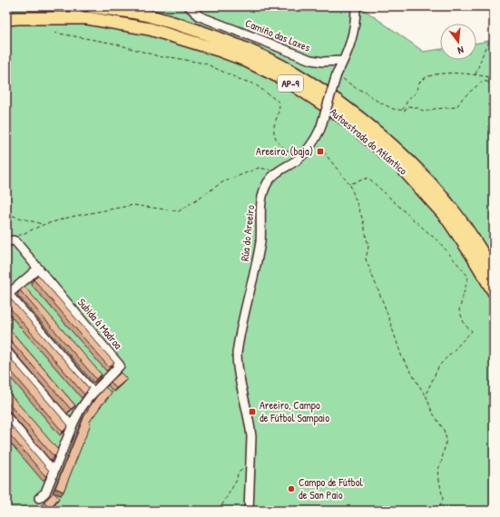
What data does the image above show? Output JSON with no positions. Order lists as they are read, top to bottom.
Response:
{
  "streets": {
    "highway": ["AP-9", "Autoestrada do Atlántico"],
    "street": ["Camiño das Laxes", "Rúa do Areeiro", "Subida á Madroa"]
  },
  "crossings": [
    ["Camiño das Laxes", "Rúa do Areeiro"]
  ],
  "places": {
    "transit": ["Areeiro, (baja)", "Areeiro, Campo de Fútbol Sampaio"],
    "other": ["Campo de Fútbol de San Paio"]
  },
  "north": "bottom"
}
